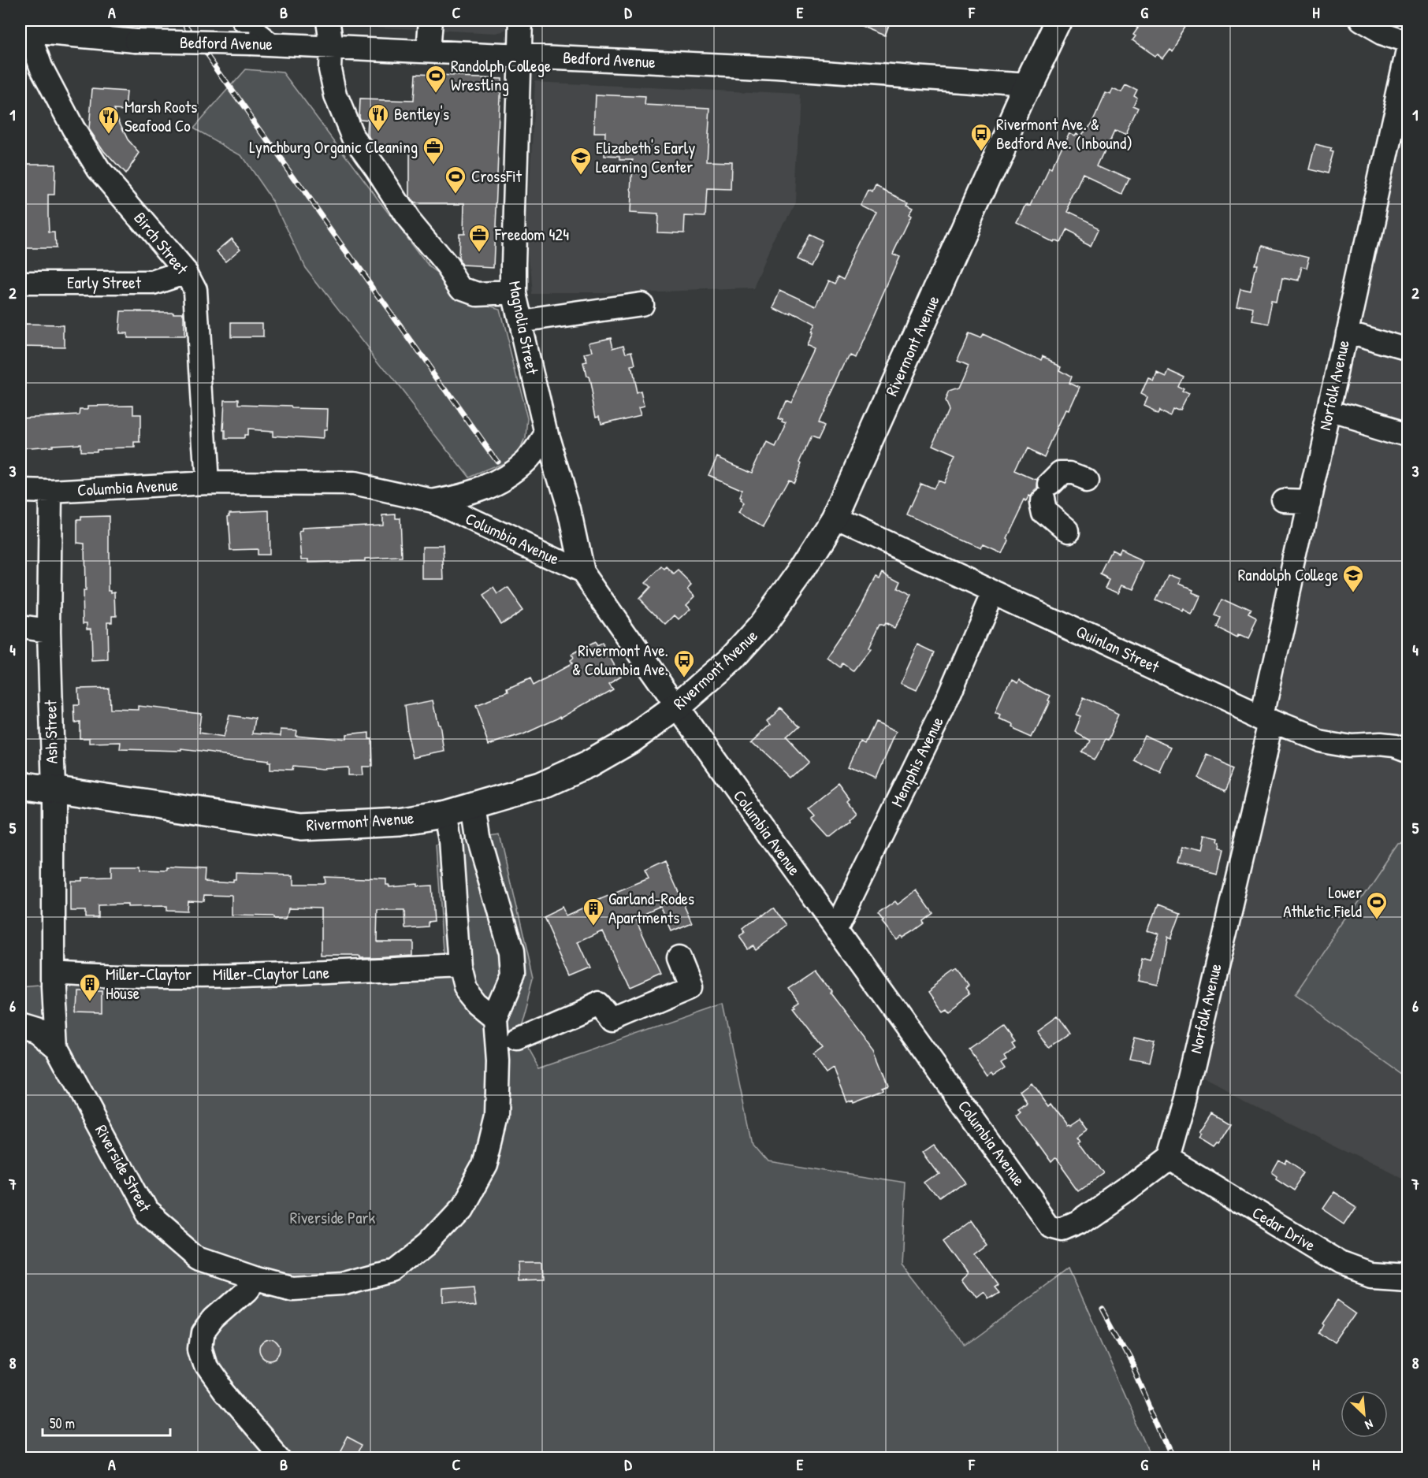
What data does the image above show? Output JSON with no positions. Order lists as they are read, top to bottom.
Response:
{
  "streets": {
    "main road": ["Rivermont Avenue"],
    "street": [
      "Bedford Avenue",
      "Birch Street",
      "Early Street",
      "Magnolia Street",
      "Norfolk Avenue",
      "Columbia Avenue",
      "Quinlan Street",
      "Ash Street",
      "Memphis Avenue",
      "Miller-Claytor Lane",
      "Riverside Street",
      "Cedar Drive"
    ]
  },
  "crossings": [
    ["Bedford Avenue", "Birch Street"],
    ["Bedford Avenue", "Magnolia Street"],
    ["Bedford Avenue", "Rivermont Avenue"],
    ["Birch Street", "Early Street"],
    ["Birch Street", "Columbia Avenue"],
    ["Magnolia Street", "Columbia Avenue"],
    ["Rivermont Avenue", "Columbia Avenue"],
    ["Rivermont Avenue", "Quinlan Street"],
    ["Rivermont Avenue", "Ash Street"],
    ["Norfolk Avenue", "Columbia Avenue"],
    ["Norfolk Avenue", "Quinlan Street"],
    ["Norfolk Avenue", "Cedar Drive"],
    ["Columbia Avenue", "Ash Street"],
    ["Columbia Avenue", "Memphis Avenue"],
    ["Columbia Avenue", "Cedar Drive"],
    ["Quinlan Street", "Memphis Avenue"],
    ["Ash Street", "Miller-Claytor Lane"],
    ["Ash Street", "Riverside Street"],
    ["Miller-Claytor Lane", "Riverside Street"]
  ],
  "parks": ["Riverside Park"],
  "places": {
    "sports": ["Randolph College Wrestling", "CrossFit", "Lower Athletic Field"],
    "restaurant": ["Bentley's", "Marsh Roots Seafood Co"],
    "bus stop": ["Rivermont Ave. & Bedford Ave. (Inbound)", "Rivermont Ave. & Columbia Ave."],
    "office": ["Lynchburg Organic Cleaning", "Freedom 424"],
    "school or university": ["Elizabeth's Early Learning Center", "Randolph College"],
    "building": ["Garland-Rodes Apartments", "Miller-Claytor House"]
  },
  "scale_bar": "50 m",
  "north": "bottom right",
  "grid": {
    "columns": [
      "A",
      "B",
      "C",
      "D",
      "E",
      "F",
      "G",
      "H"
    ],
    "rows": [
      "1",
      "2",
      "3",
      "4",
      "5",
      "6",
      "7",
      "8"
    ]
  }
}
